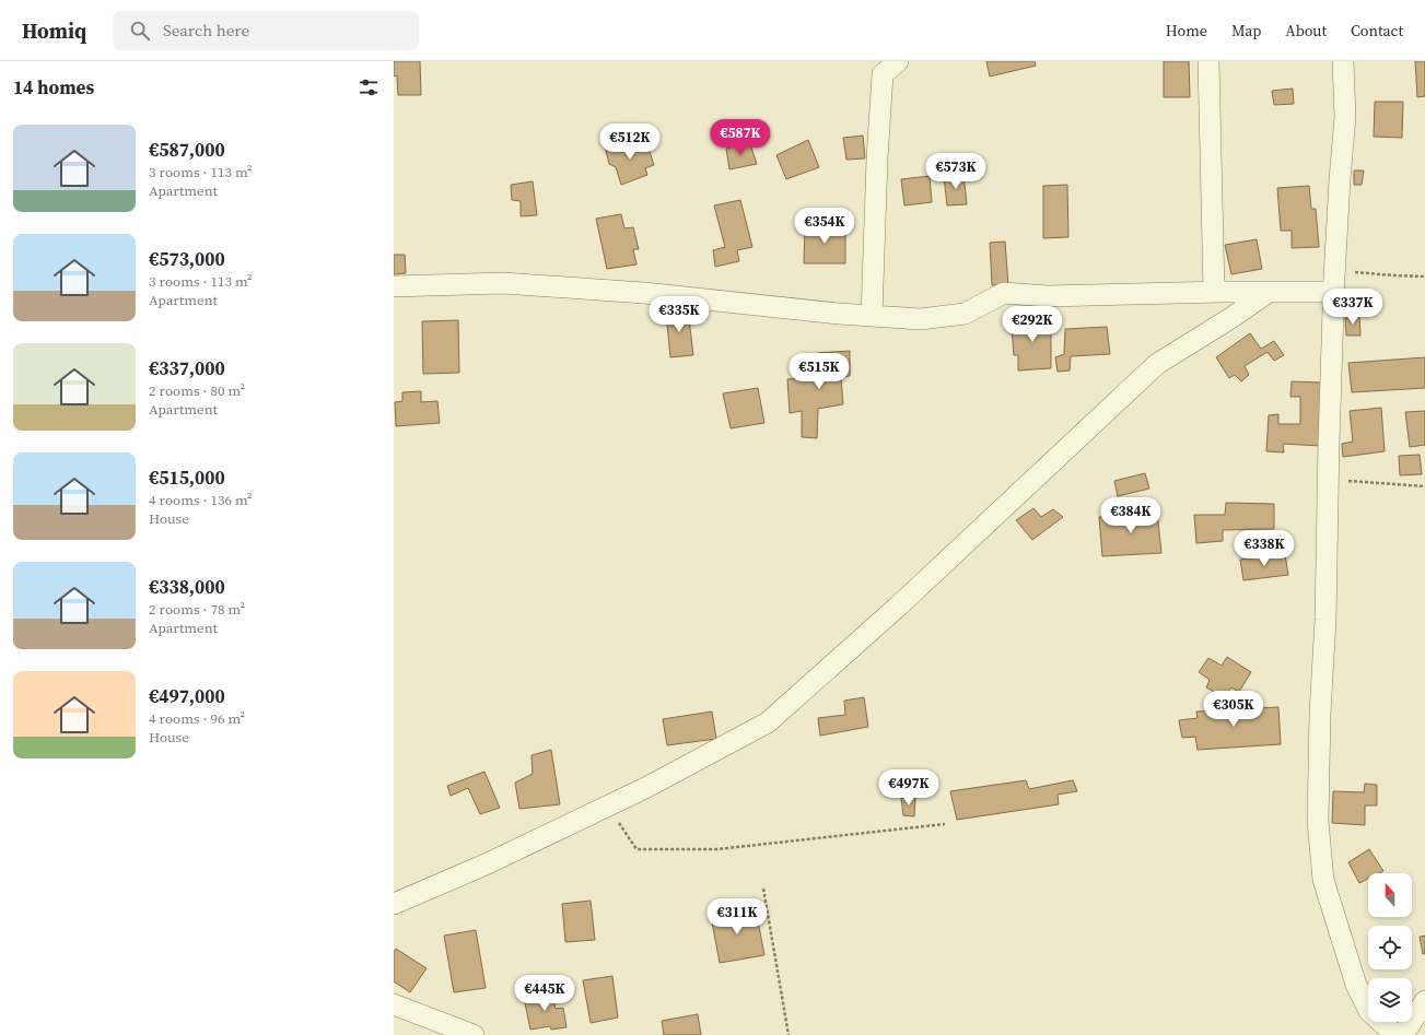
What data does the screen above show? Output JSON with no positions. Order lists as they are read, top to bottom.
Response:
{
  "north": "top",
  "page": {
    "header": "Homiq",
    "search": "Search here",
    "nav": [
      "Home",
      "Map",
      "About",
      "Contact"
    ],
    "heading": "14 homes",
    "list": [
      {
        "name": "€587,000",
        "note": "3 rooms · 113 m² · Apartment"
      },
      {
        "name": "€573,000",
        "note": "3 rooms · 113 m² · Apartment"
      },
      {
        "name": "€337,000",
        "note": "2 rooms · 80 m² · Apartment"
      },
      {
        "name": "€515,000",
        "note": "4 rooms · 136 m² · House"
      },
      {
        "name": "€338,000",
        "note": "2 rooms · 78 m² · Apartment"
      },
      {
        "name": "€497,000",
        "note": "4 rooms · 96 m² · House"
      }
    ],
    "price": [
      "€587K",
      "€512K",
      "€573K",
      "€354K",
      "€337K",
      "€335K",
      "€292K",
      "€515K",
      "€384K",
      "€338K",
      "€305K",
      "€497K",
      "€311K",
      "€445K"
    ]
  }
}
